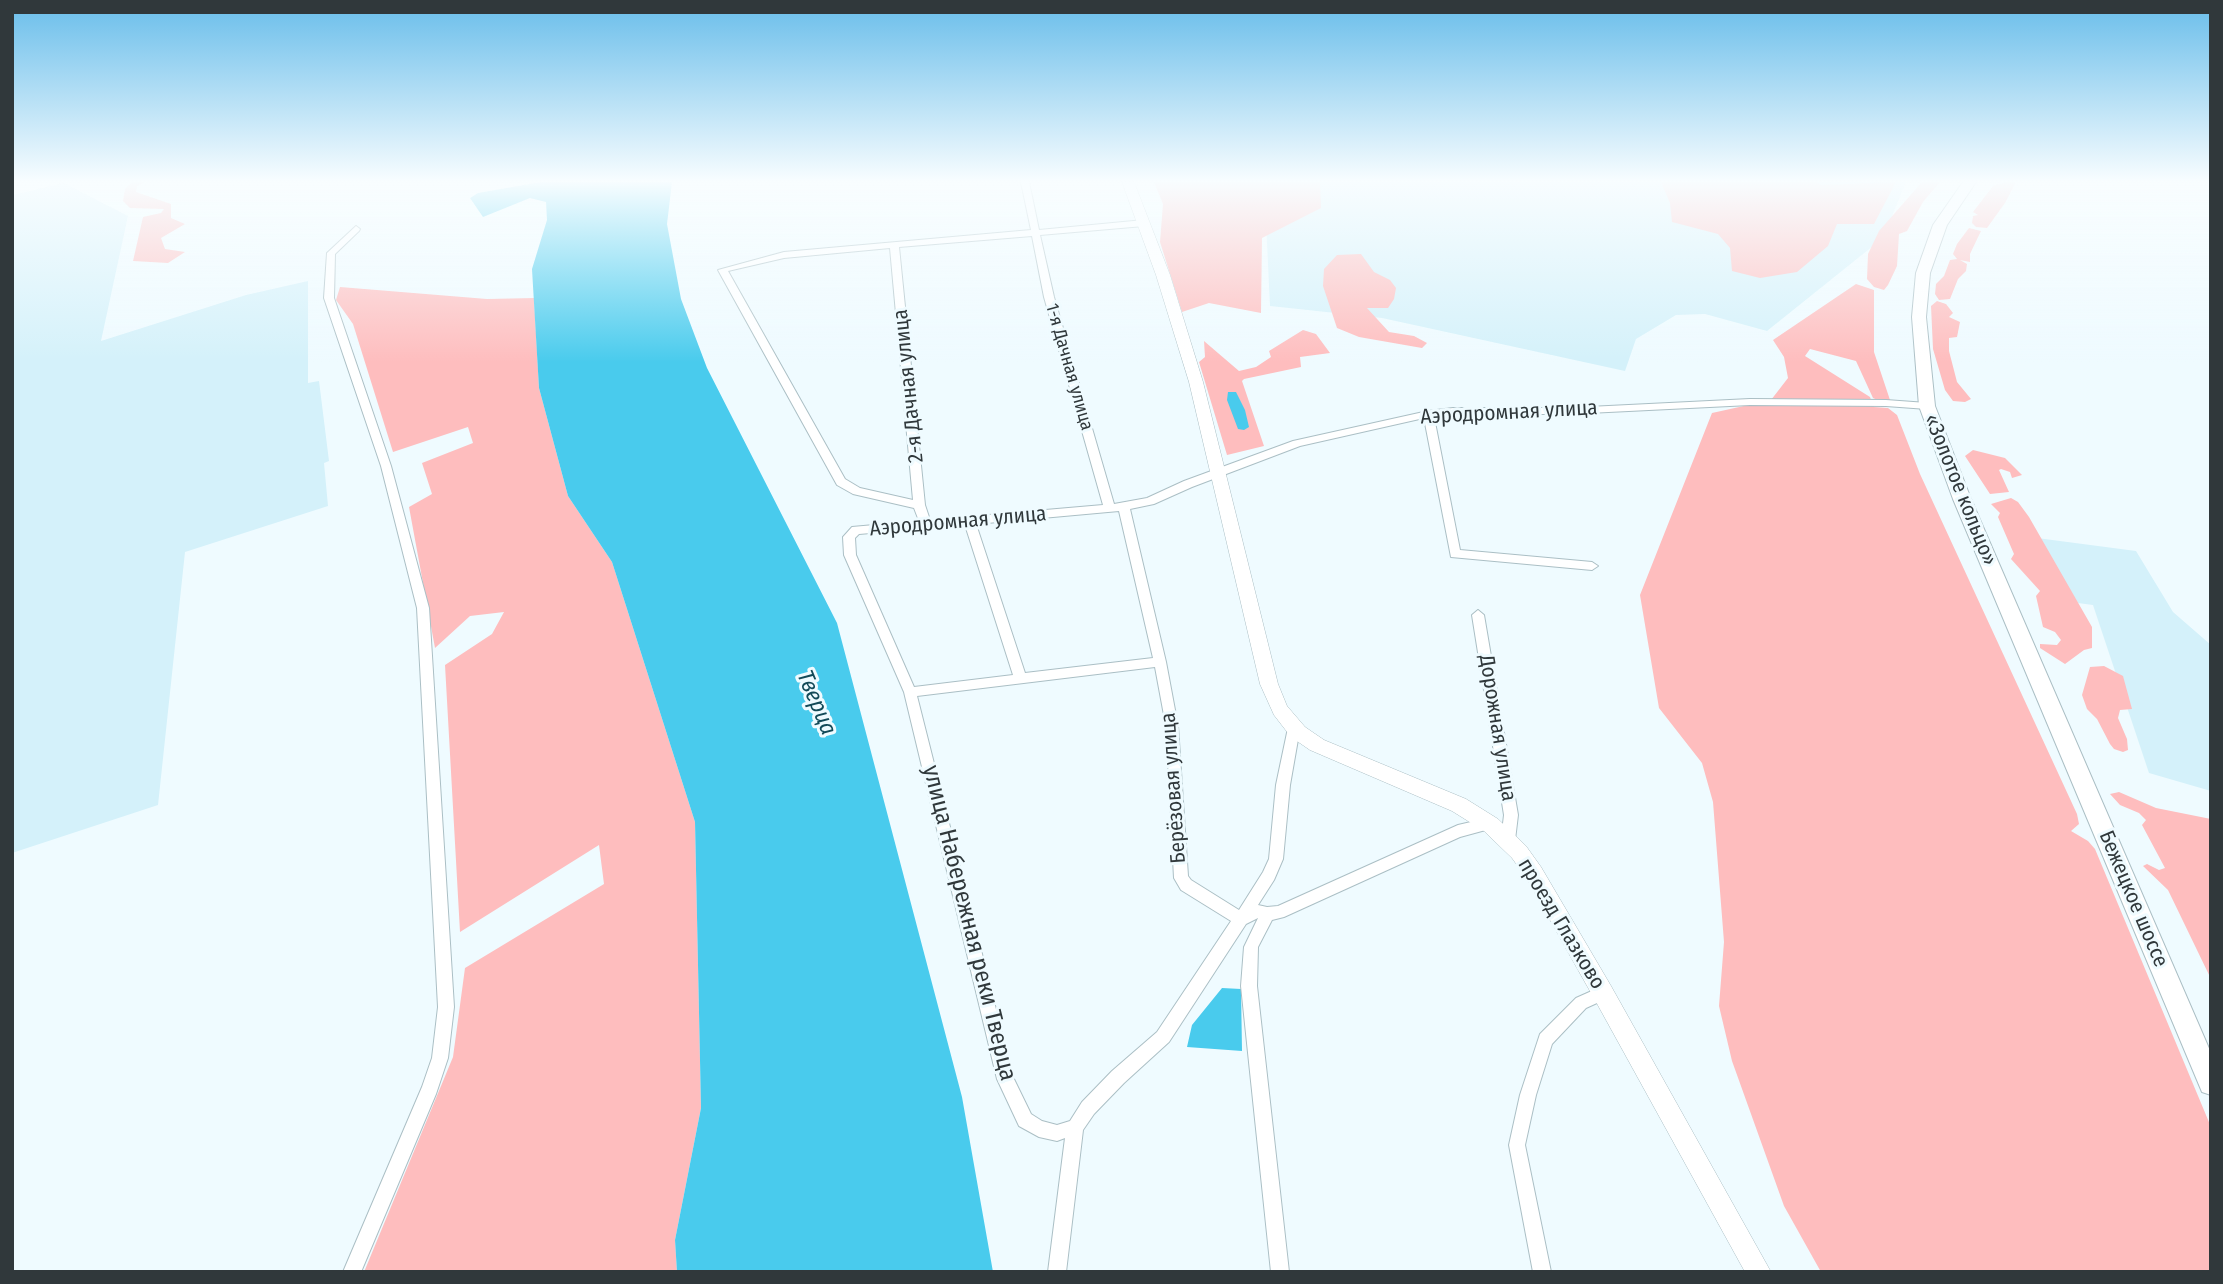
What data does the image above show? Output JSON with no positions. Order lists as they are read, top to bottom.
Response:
{
  "streets": {
    "main road": ["«Золотое кольцо»", "Бежецкое шоссе", "проезд Глазково"],
    "street": [
      "1-я Дачная улица",
      "2-я Дачная улица",
      "Аэродромная улица",
      "Дорожная улица",
      "Берёзовая улица",
      "улица Набережная реки Тверца"
    ]
  },
  "crossings": [
    ["1-я Дачная улица", "Аэродромная улица"],
    ["2-я Дачная улица", "Аэродромная улица"],
    ["Аэродромная улица", "«Золотое кольцо»"],
    ["Аэродромная улица", "улица Набережная реки Тверца"],
    ["Аэродромная улица", "проезд Глазково"],
    ["«Золотое кольцо»", "Бежецкое шоссе"],
    ["Дорожная улица", "проезд Глазково"]
  ],
  "water": ["Тверца"]
}
